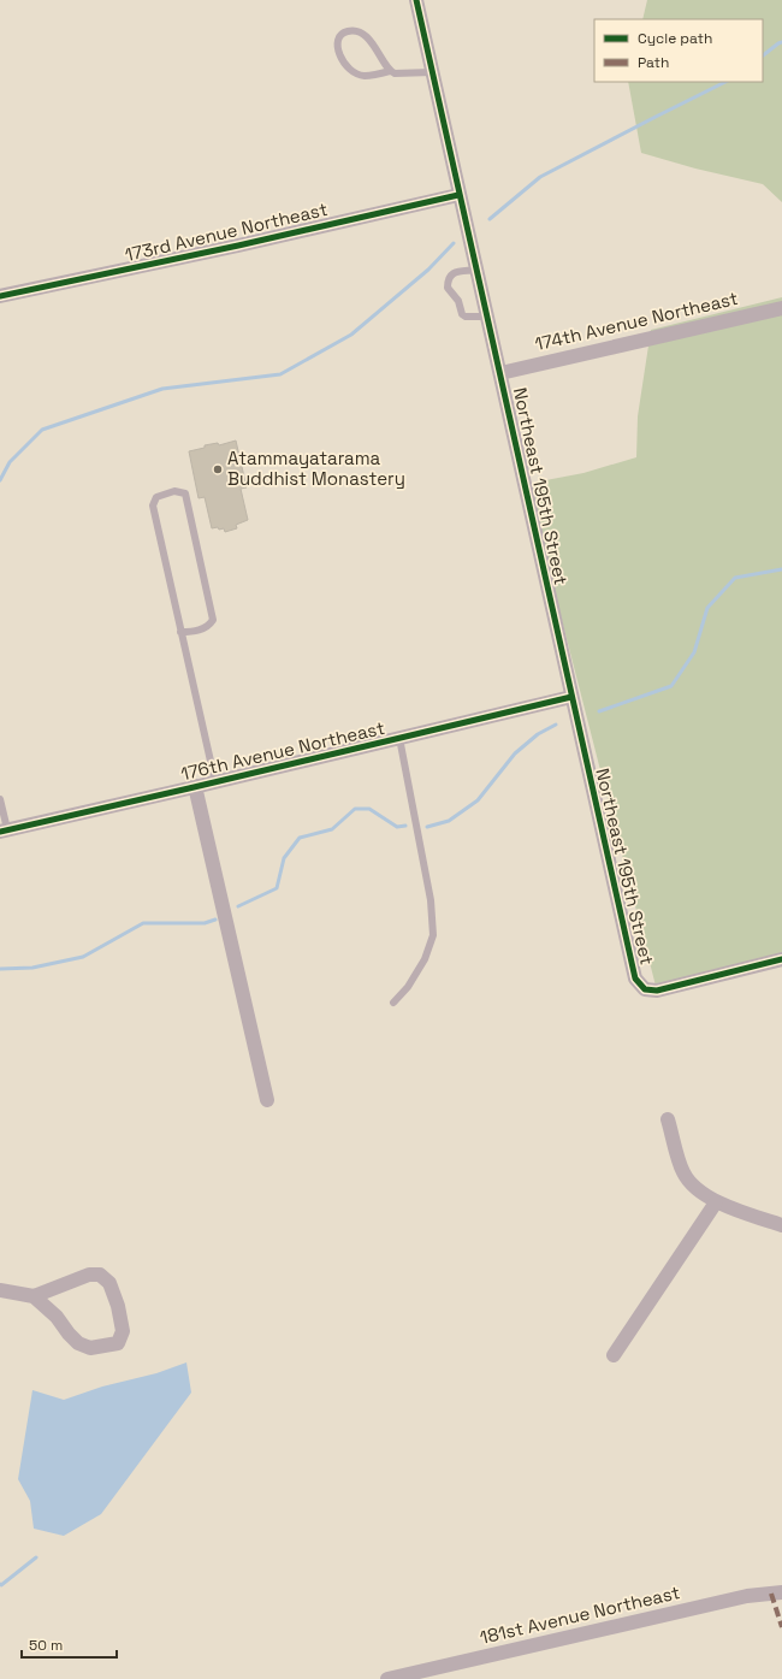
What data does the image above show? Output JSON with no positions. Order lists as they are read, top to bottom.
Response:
{
  "streets": {
    "street": [
      "173rd Avenue Northeast",
      "174th Avenue Northeast",
      "Northeast 195th Street",
      "176th Avenue Northeast",
      "181st Avenue Northeast"
    ]
  },
  "crossings": [
    ["173rd Avenue Northeast", "Northeast 195th Street"],
    ["174th Avenue Northeast", "Northeast 195th Street"],
    ["Northeast 195th Street", "176th Avenue Northeast"]
  ],
  "places": ["Atammayatarama Buddhist Monastery"],
  "legend": ["Cycle path", "Path"],
  "scale_bar": "50 m"
}
